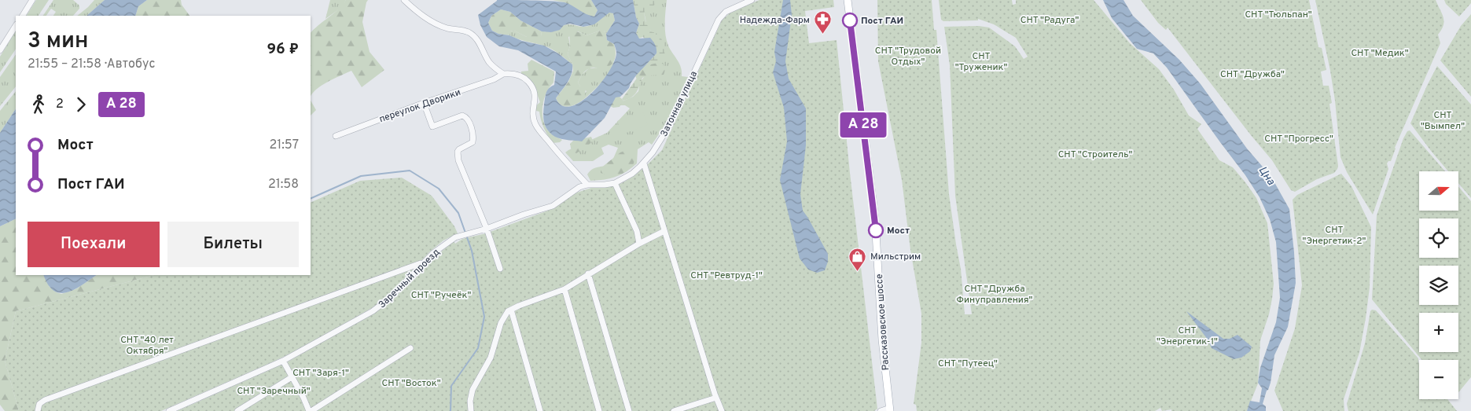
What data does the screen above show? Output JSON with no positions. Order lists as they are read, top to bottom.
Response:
{
  "streets": {
    "main road": ["Рассказовское шоссе"],
    "street": ["Затонная улица", "переулок Дворики", "Заречный проезд"]
  },
  "crossings": [
    ["Затонная улица", "Заречный проезд"]
  ],
  "water": ["Цна"],
  "parks": [
    "СНТ \"Тюльпан\"",
    "СНТ \"Радуга\"",
    "СНТ \"Трудовой Отдых\"",
    "СНТ \"Медик\"",
    "СНТ \"Труженик\"",
    "СНТ \"Дружба\"",
    "СНТ \"Вымпел\"",
    "СНТ \"Прогресс\"",
    "СНТ \"Строитель\"",
    "СНТ \"Энергетик-2\"",
    "СНТ \"Ревтруд-1\"",
    "СНТ \"Дружба Финуправления\"",
    "СНТ \"Ручеёк\"",
    "СНТ \"Энергетик-1\"",
    "СНТ \"40 лет Октября\"",
    "СНТ \"Путеец\"",
    "СНТ \"Заря-1\"",
    "СНТ \"Восток\"",
    "СНТ \"Заречный\""
  ],
  "places": {
    "other": ["Пост ГАИ", "Мост"],
    "pharmacy": ["Надежда-Фарм"],
    "shop": ["Мильстрим"]
  },
  "north": "right",
  "page": {
    "on_map": "А 28",
    "heading": ["3 мин", "21:55 – 21:58 · Автобус", "96 ₽"],
    "legs": ["2", "А 28"],
    "list": [
      {
        "name": "Мост",
        "value": "21:57"
      },
      {
        "name": "Пост ГАИ",
        "value": "21:58"
      }
    ],
    "map_buttons": ["+", "−"],
    "buttons": ["Поехали", "Билеты"]
  }
}
